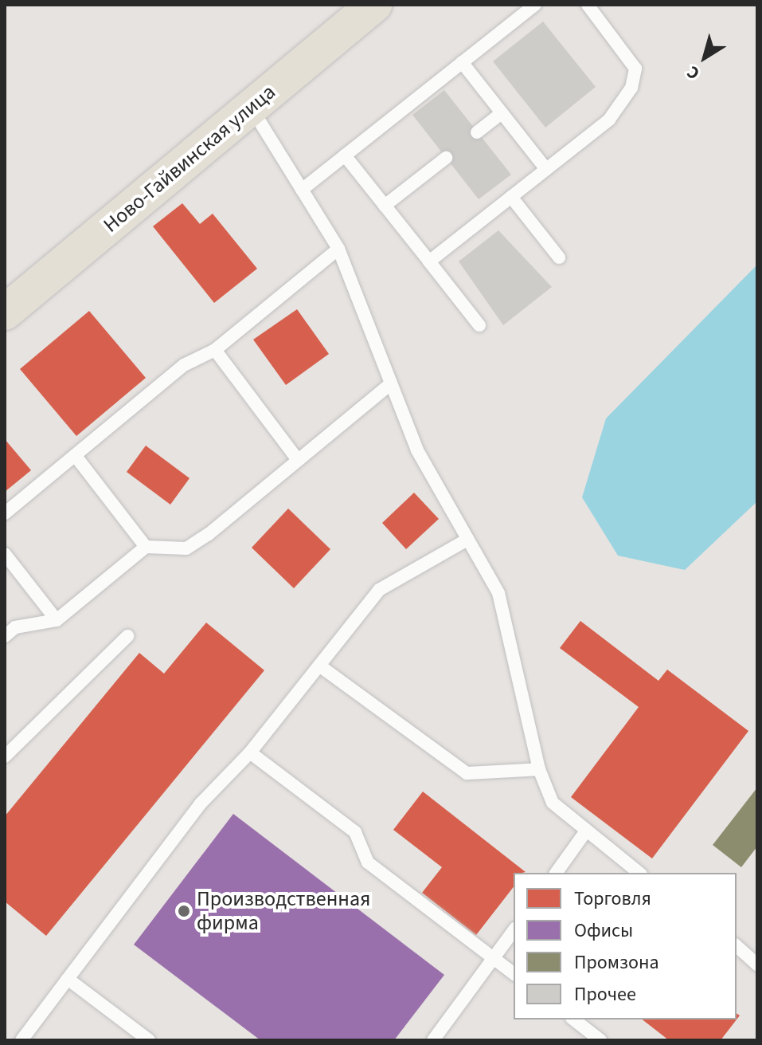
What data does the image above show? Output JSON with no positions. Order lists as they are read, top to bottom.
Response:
{
  "streets": {
    "main road": ["Ново-Гайвинская улица"]
  },
  "places": ["Производственная фирма"],
  "legend": [
    "Торговля",
    "Офисы",
    "Промзона",
    "Прочее"
  ],
  "north": "bottom left"
}
